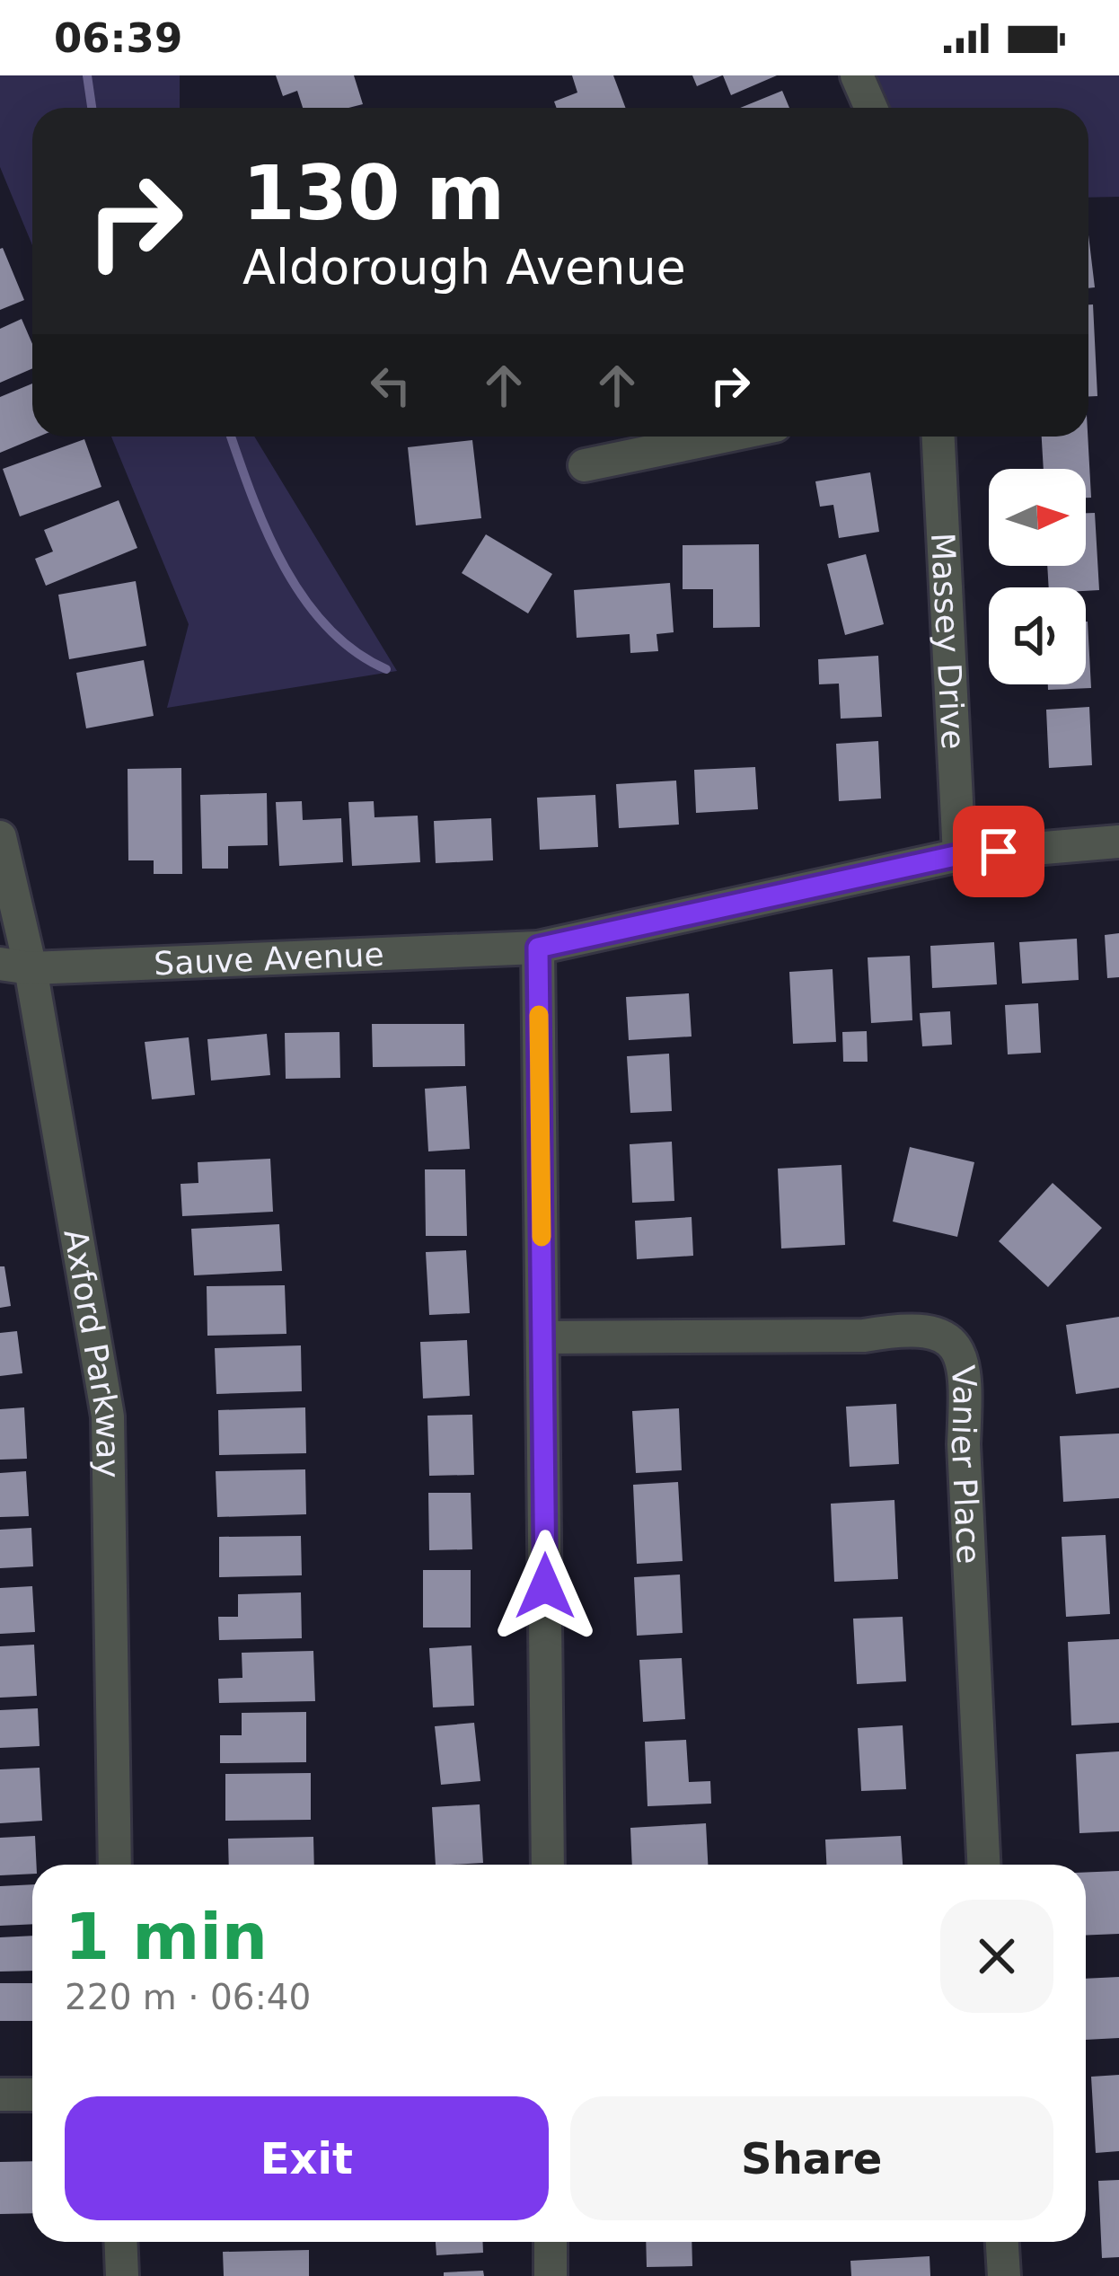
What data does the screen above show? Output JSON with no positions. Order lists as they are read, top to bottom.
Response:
{
  "streets": {
    "street": [
      "Massey Drive",
      "Sauve Avenue",
      "Axford Parkway",
      "Vanier Place"
    ]
  },
  "crossings": [
    ["Massey Drive", "Sauve Avenue"],
    ["Sauve Avenue", "Axford Parkway"]
  ],
  "north": "right",
  "page": {
    "status": "06:39",
    "turn": ["130 m", "Aldorough Avenue"],
    "heading": ["1 min", "220 m · 06:40"],
    "buttons": ["Exit", "Share"]
  }
}
